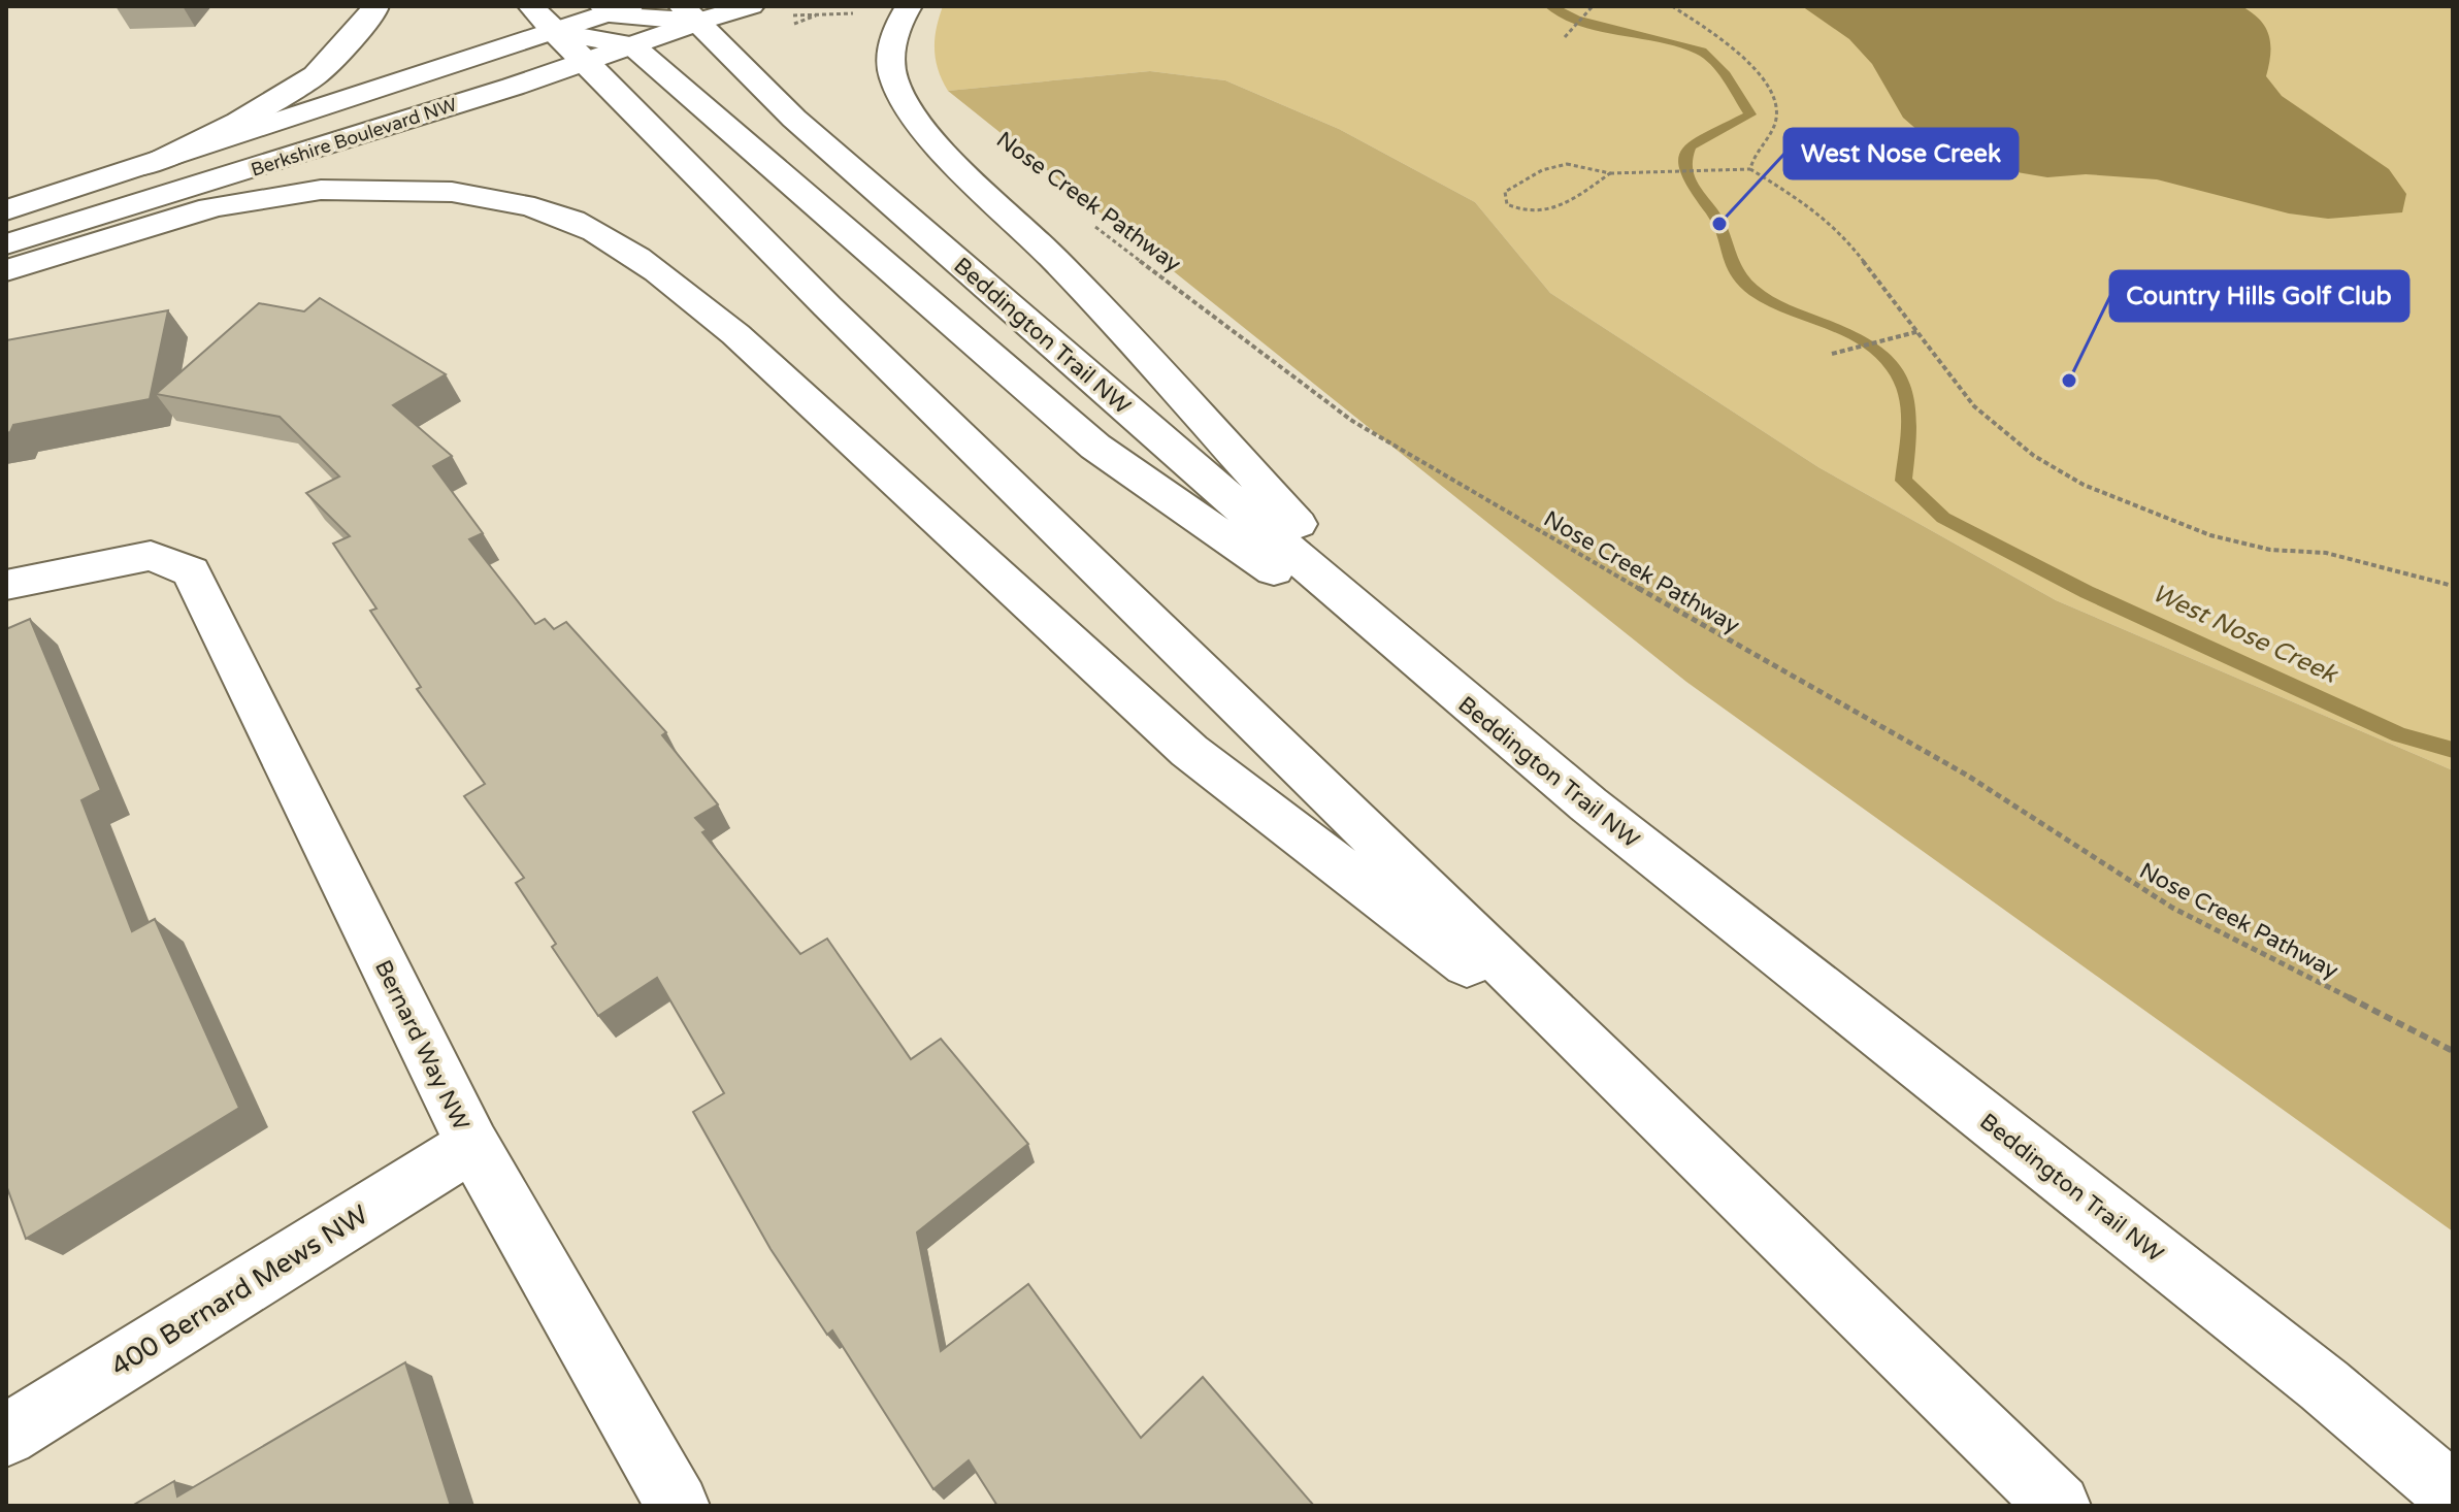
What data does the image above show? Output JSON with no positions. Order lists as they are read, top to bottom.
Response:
{
  "streets": {
    "main road": [
      "Berkshire Boulevard NW",
      "Beddington Trail NW",
      "Bernard Way NW",
      "400 Bernard Mews NW"
    ],
    "path": ["Nose Creek Pathway"]
  },
  "crossings": [
    ["Berkshire Boulevard NW", "Beddington Trail NW"],
    ["Bernard Way NW", "400 Bernard Mews NW"]
  ],
  "water": ["West Nose Creek"],
  "places": ["West Nose Creek", "Country Hills Golf Club"]
}
